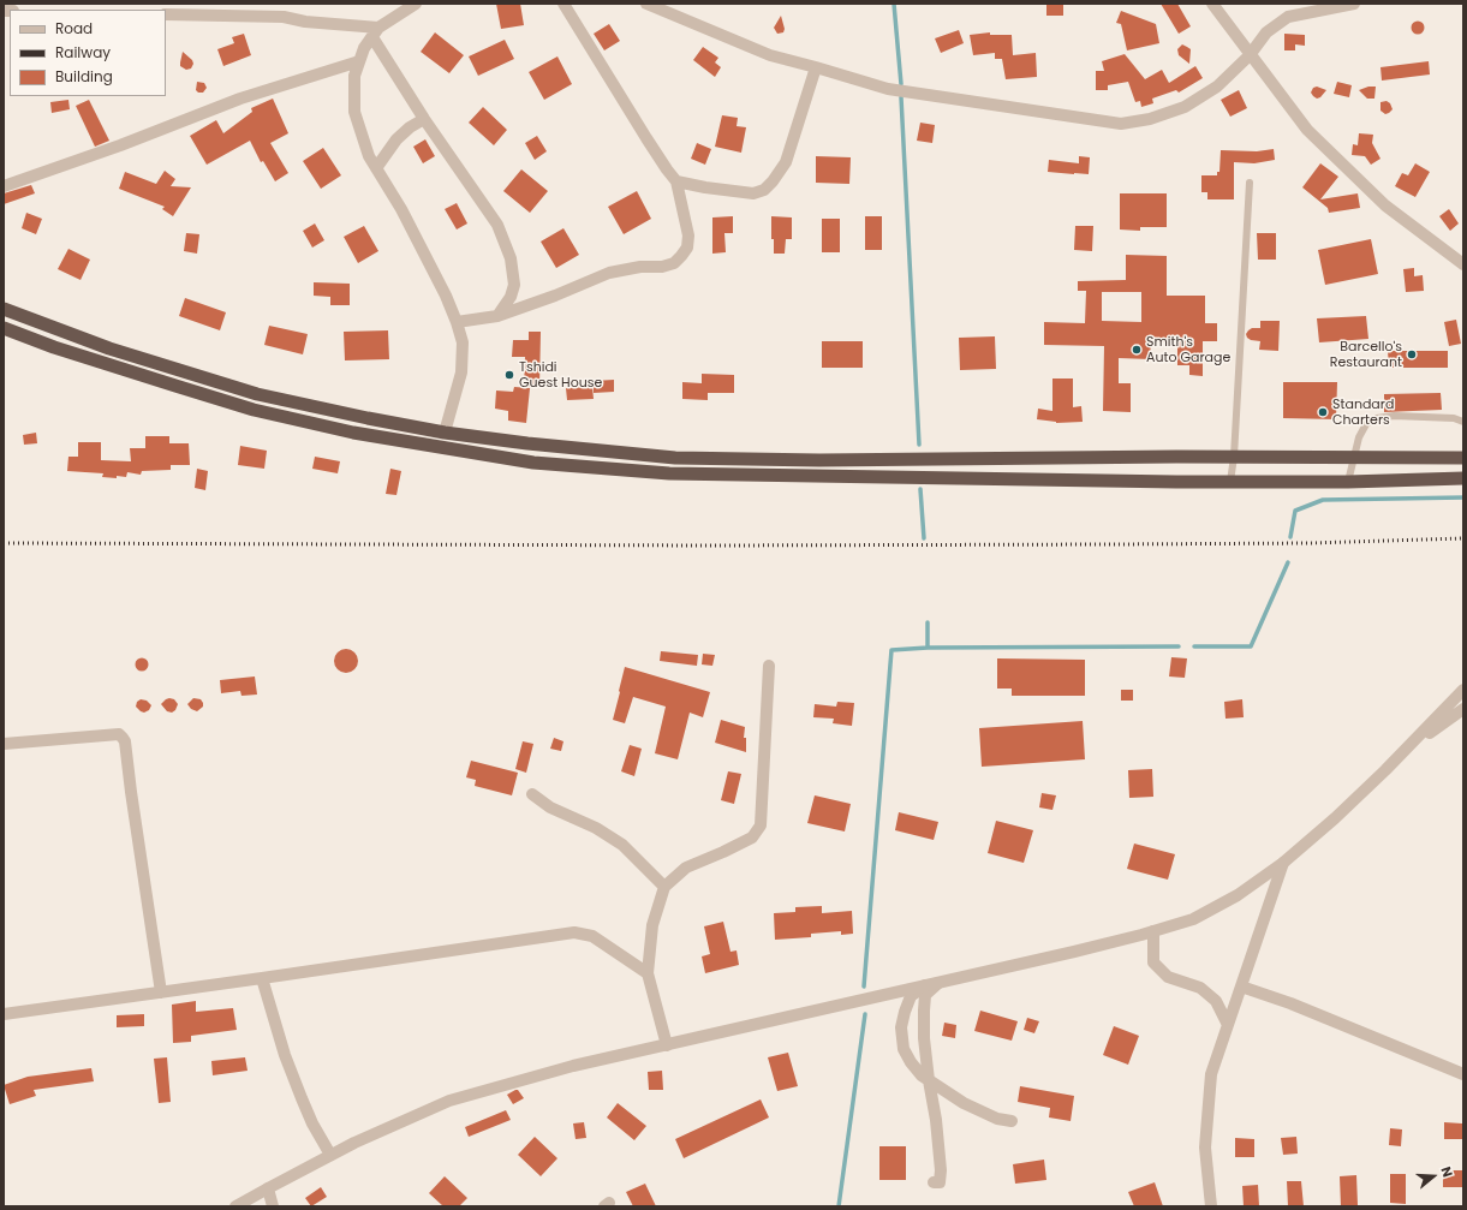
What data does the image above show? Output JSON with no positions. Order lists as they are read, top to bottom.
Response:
{
  "places": [
    "Smith's Auto Garage",
    "Barcello's Restaurant",
    "Tshidi Guest House",
    "Standard Charters"
  ],
  "legend": ["Road", "Railway", "Building"],
  "north": "right"
}
